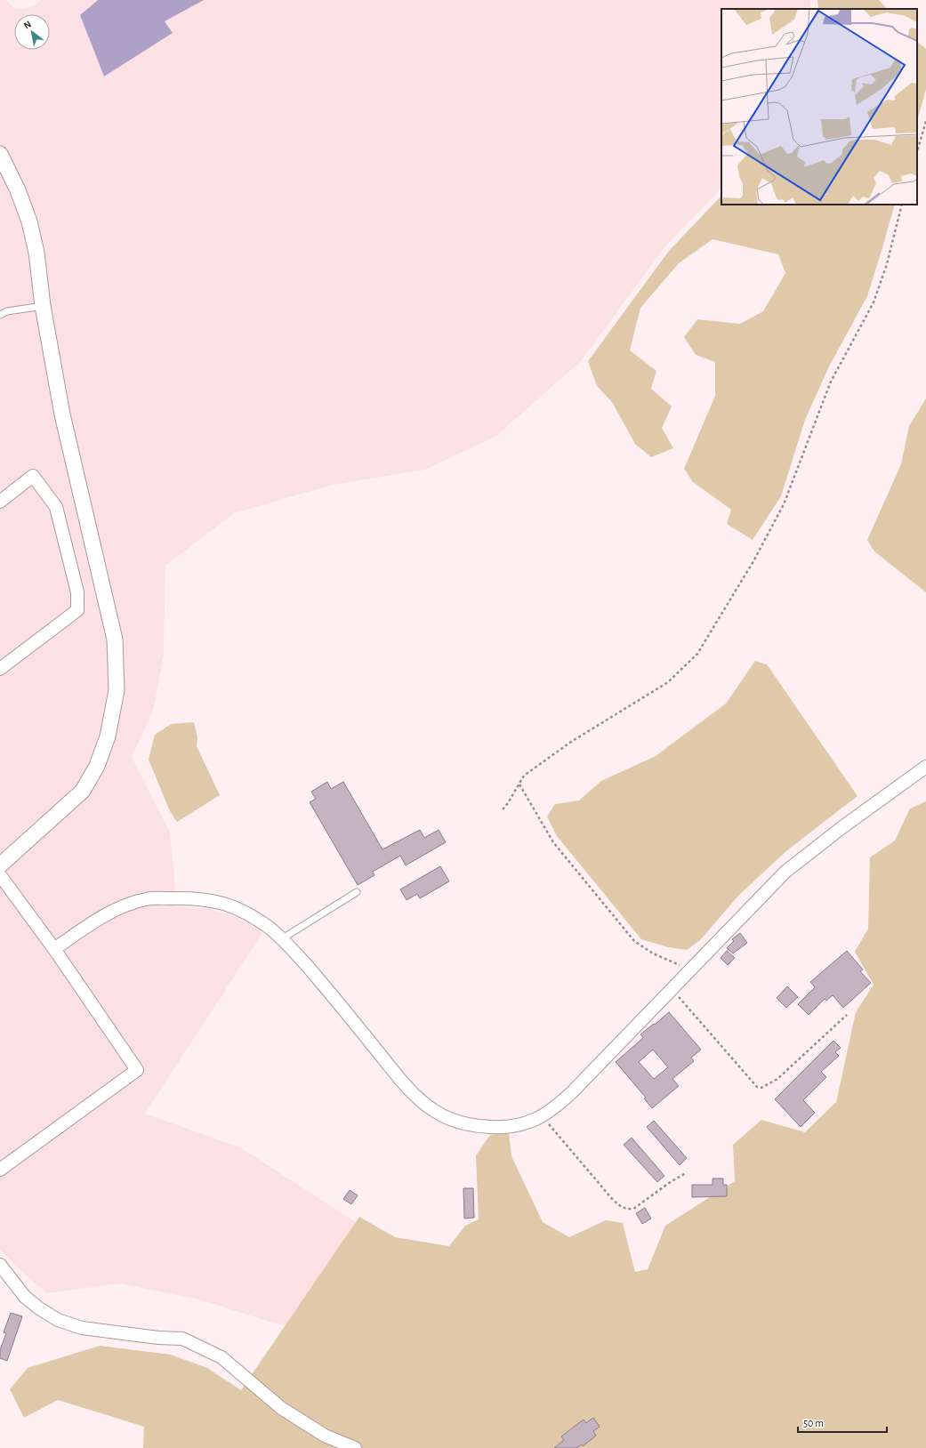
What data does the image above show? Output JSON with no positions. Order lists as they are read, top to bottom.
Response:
{
  "scale_bar": "50 m",
  "north": "top left"
}
